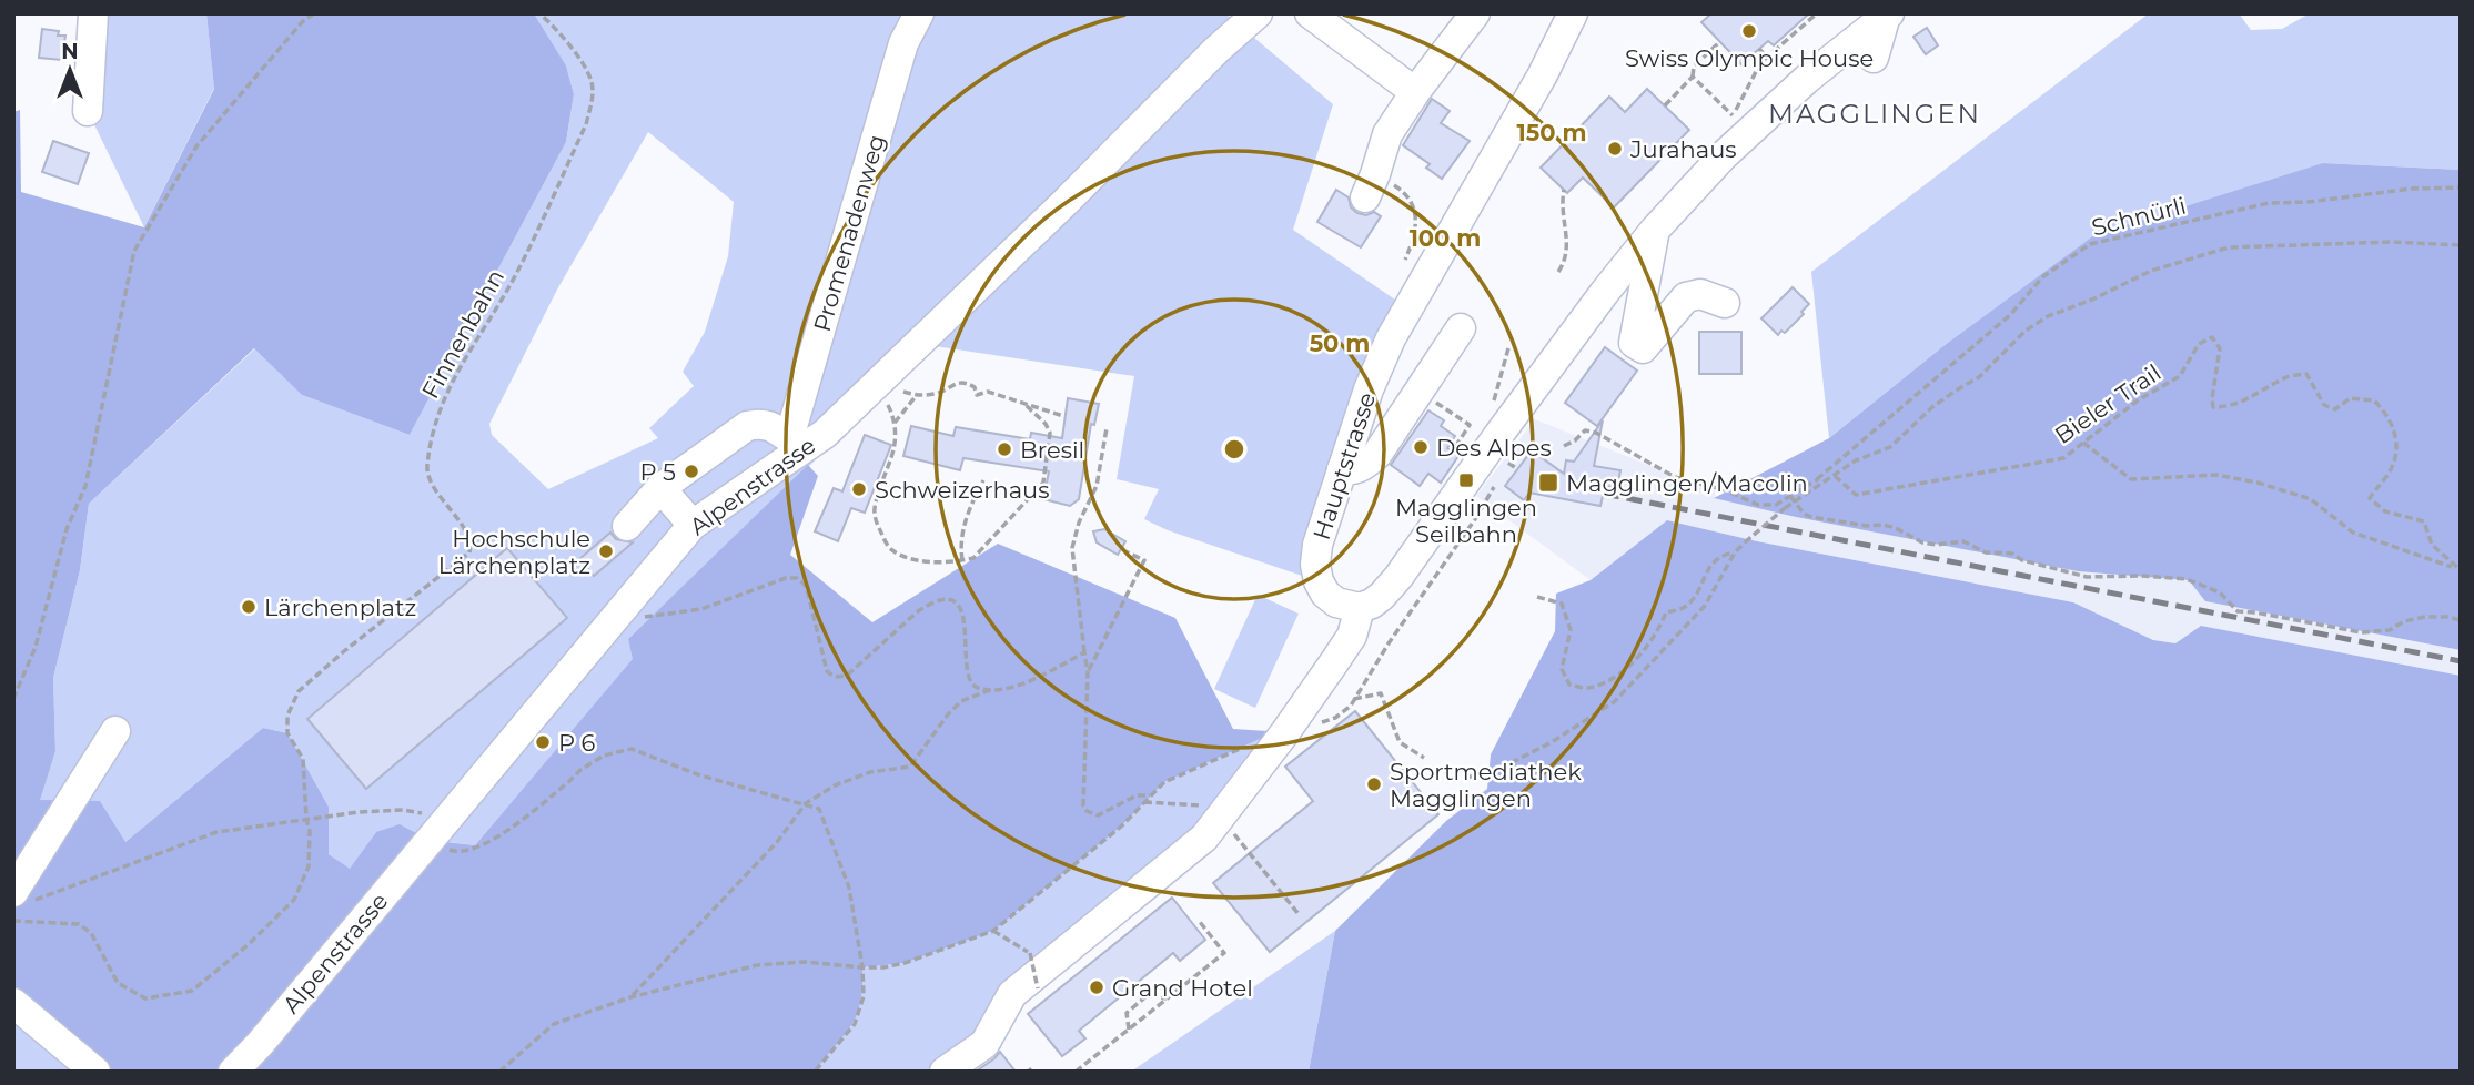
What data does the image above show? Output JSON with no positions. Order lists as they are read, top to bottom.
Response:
{
  "streets": {
    "street": ["Promenadenweg", "Hauptstrasse", "Alpenstrasse"],
    "path": ["Schnürli", "Finnenbahn", "Bieler Trail"]
  },
  "crossings": [
    ["Promenadenweg", "Alpenstrasse"]
  ],
  "districts": ["MAGGLINGEN"],
  "places": {
    "other": [
      "Swiss Olympic House",
      "Jurahaus",
      "Des Alpes",
      "Bresil",
      "P 5",
      "Schweizerhaus",
      "Hochschule Lärchenplatz",
      "Lärchenplatz",
      "P 6",
      "Sportmediathek Magglingen",
      "Grand Hotel"
    ],
    "transit": ["Magglingen Seilbahn", "Magglingen/Macolin"]
  },
  "north": "top",
  "rings": ["150 m", "100 m", "50 m"]
}
